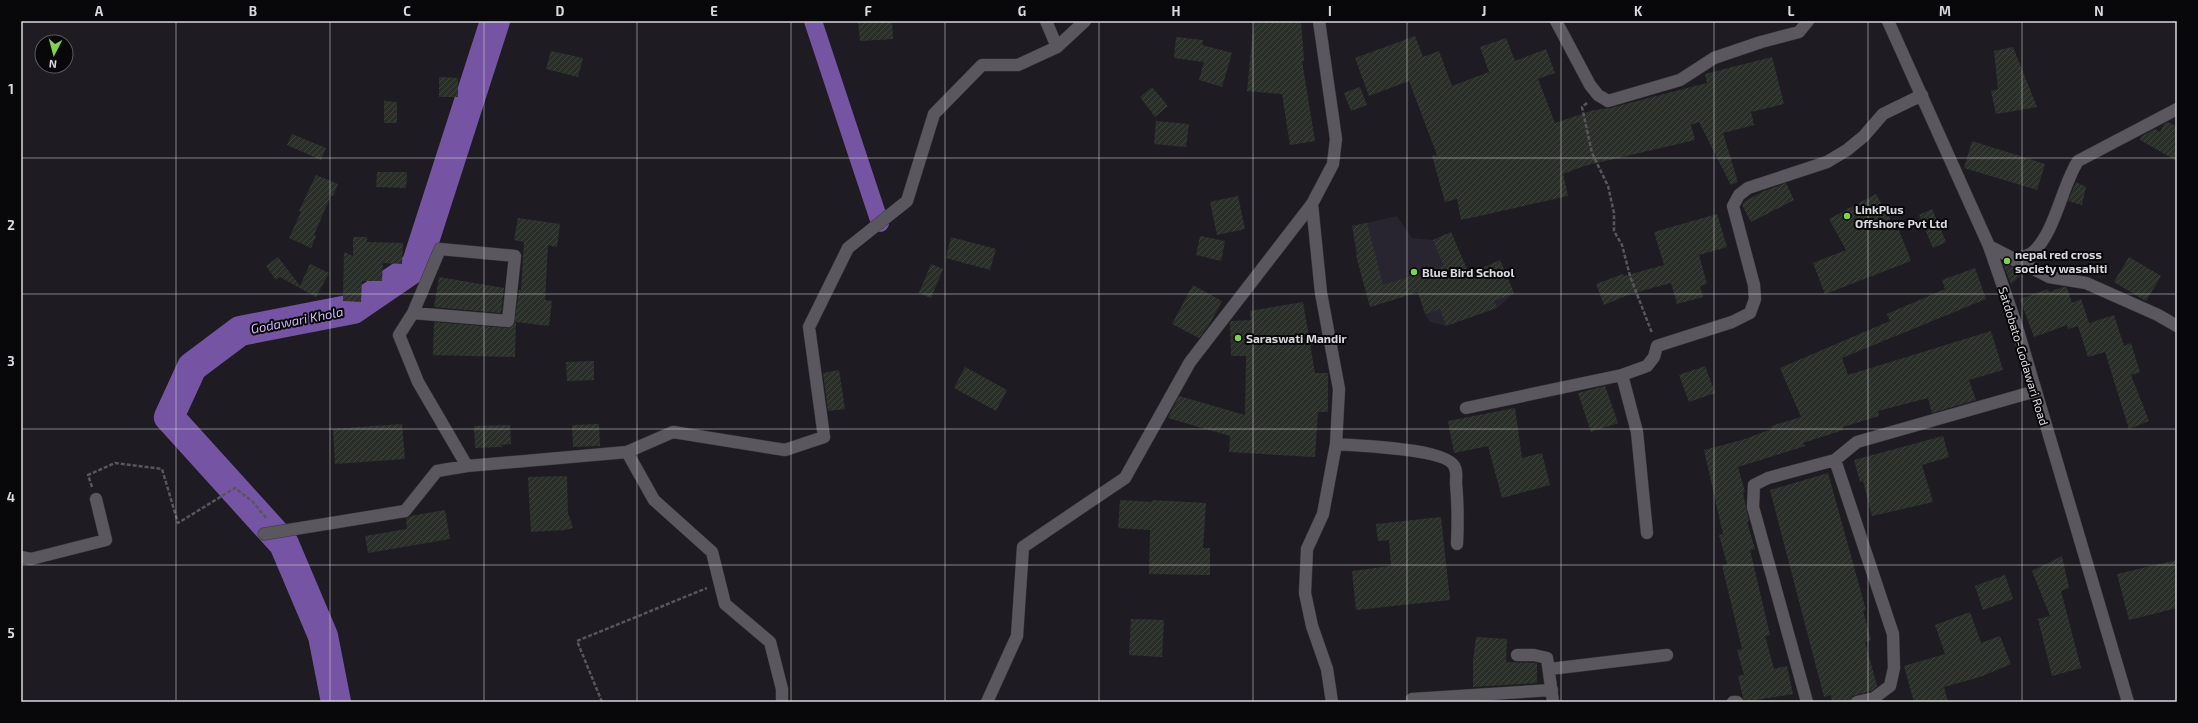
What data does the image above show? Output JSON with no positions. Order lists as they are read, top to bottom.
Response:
{
  "streets": {
    "street": ["Satdobato-Godawari Road"]
  },
  "water": ["Godawari Khola"],
  "places": [
    "LinkPlus Offshore Pvt Ltd",
    "nepal red cross society wasahiti",
    "Blue Bird School",
    "Saraswati Mandir"
  ],
  "north": "bottom",
  "grid": {
    "columns": [
      "A",
      "B",
      "C",
      "D",
      "E",
      "F",
      "G",
      "H",
      "I",
      "J",
      "K",
      "L",
      "M",
      "N"
    ],
    "rows": [
      "1",
      "2",
      "3",
      "4",
      "5"
    ]
  }
}
